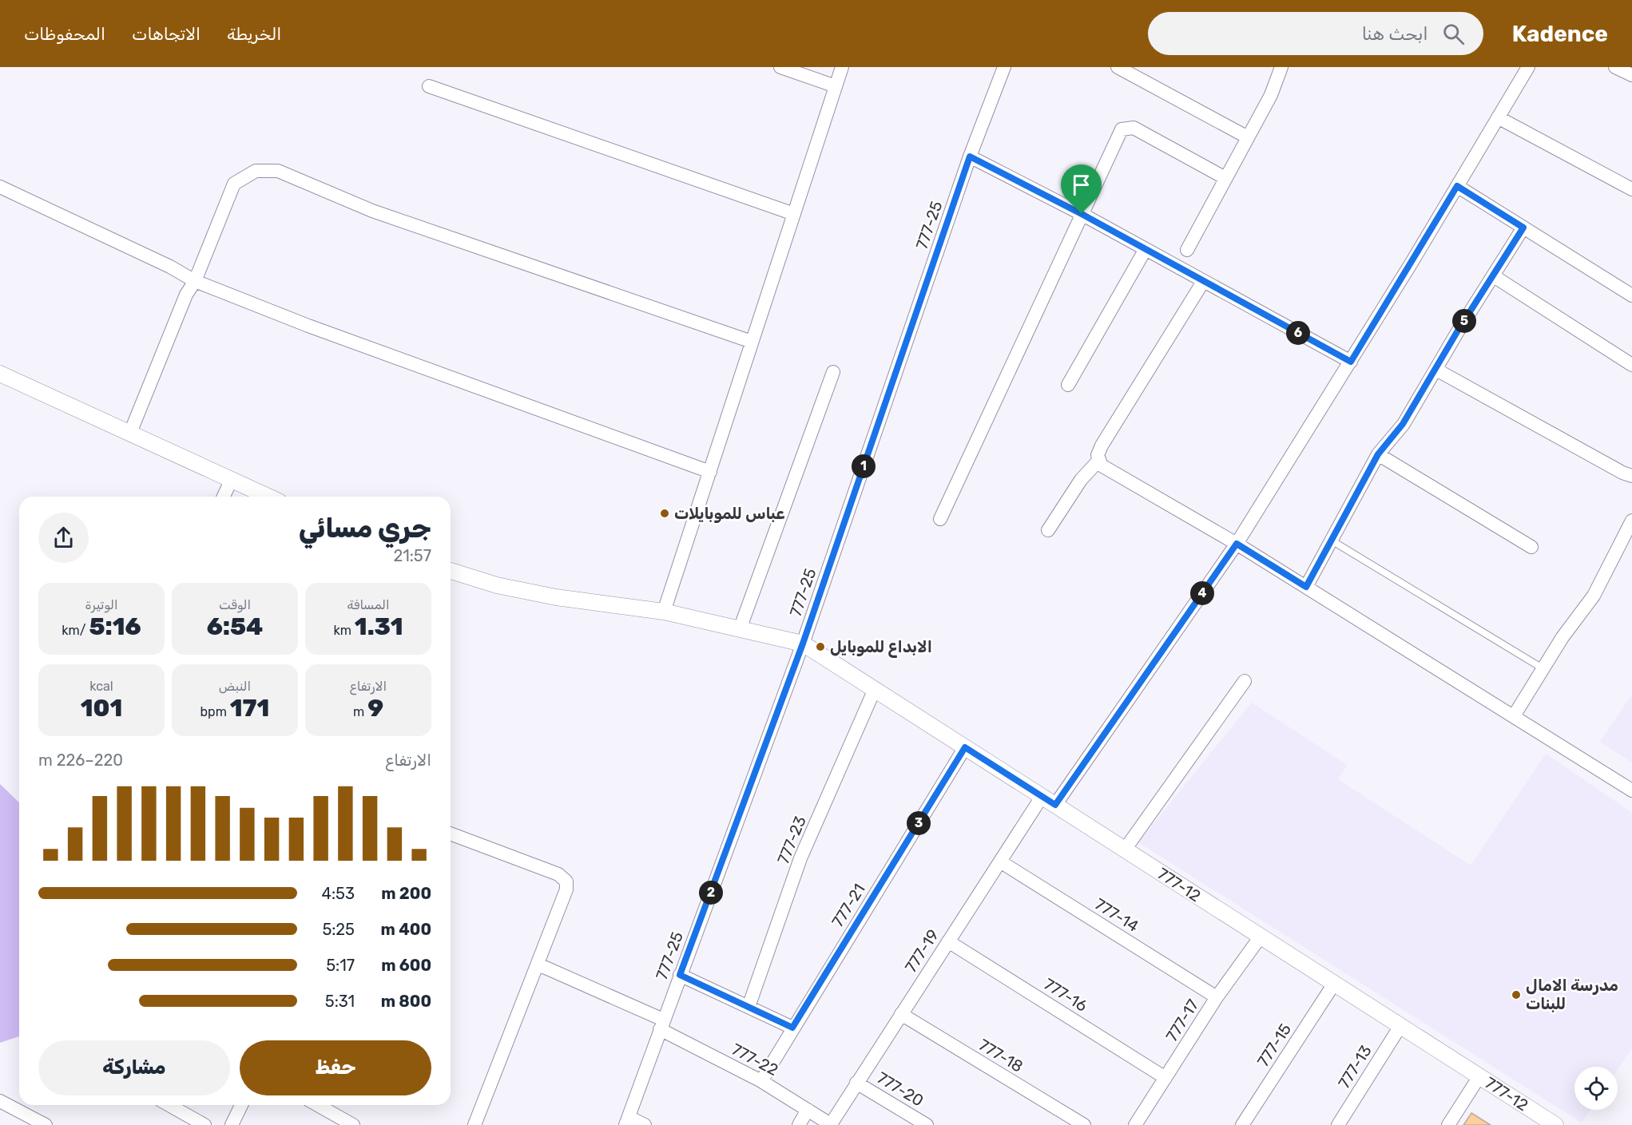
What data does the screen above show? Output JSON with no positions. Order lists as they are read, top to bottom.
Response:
{
  "streets": {
    "street": [
      "777-25",
      "777-23",
      "777-12",
      "777-21",
      "777-14",
      "777-19",
      "777-16",
      "777-17",
      "777-15",
      "777-18",
      "777-22",
      "777-13",
      "777-20"
    ]
  },
  "crossings": [
    ["777-25", "777-12"],
    ["777-25", "777-22"],
    ["777-23", "777-12"],
    ["777-12", "777-21"],
    ["777-12", "777-19"],
    ["777-12", "777-17"],
    ["777-12", "777-15"],
    ["777-12", "777-13"],
    ["777-21", "777-22"],
    ["777-14", "777-19"],
    ["777-14", "777-17"],
    ["777-19", "777-16"],
    ["777-19", "777-18"],
    ["777-19", "777-22"],
    ["777-19", "777-20"],
    ["777-16", "777-17"]
  ],
  "places": ["عباس للموبايلات", "الابداع للموبايل", "مدرسة الامال للبنات"],
  "page": {
    "header": "Kadence",
    "search": "ابحث هنا",
    "nav": ["الخريطة", "الاتجاهات", "المحفوظات"],
    "pins": [
      "5",
      "6",
      "1",
      "4",
      "3",
      "2"
    ],
    "heading": ["جري مسائي", "21:57"],
    "stats": [
      ["المسافة", "1.31 km"],
      ["الوقت", "6:54"],
      ["الوتيرة", "5:16 /km"],
      ["الارتفاع", "9 m"],
      ["النبض", "171 bpm"],
      ["kcal", "101"]
    ],
    "chart": ["الارتفاع", "220–226 m"],
    "list": [
      {
        "name": "200 m",
        "note": "4:53"
      },
      {
        "name": "400 m",
        "note": "5:25"
      },
      {
        "name": "600 m",
        "note": "5:17"
      },
      {
        "name": "800 m",
        "note": "5:31"
      }
    ],
    "buttons": ["حفظ", "مشاركة"]
  }
}
